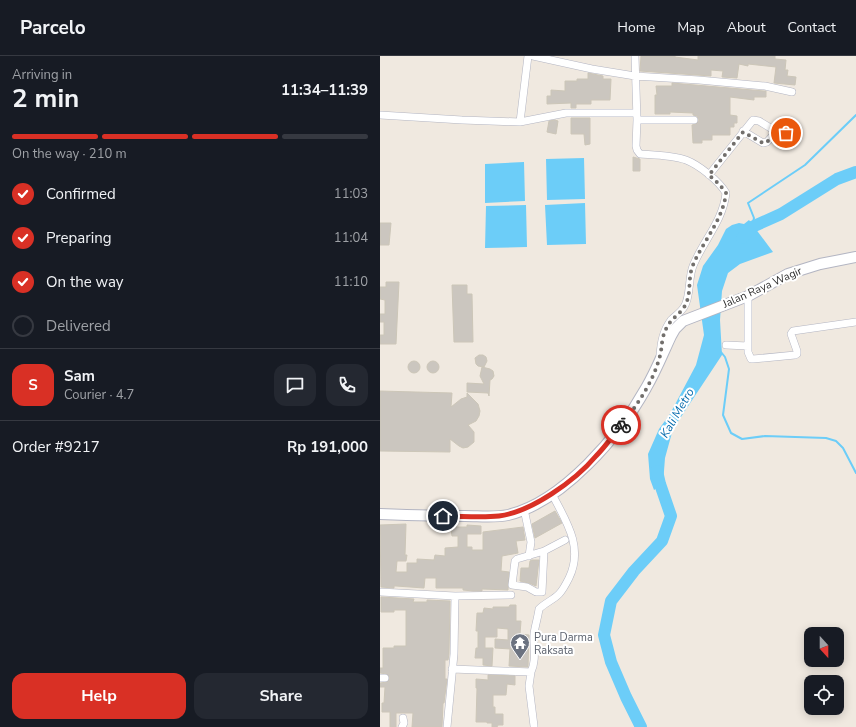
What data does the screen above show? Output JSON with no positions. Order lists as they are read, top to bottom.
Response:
{
  "streets": {
    "main road": ["Jalan Raya Wagir"]
  },
  "water": ["Kali Metro"],
  "places": {
    "temple": ["Pura Darma Raksata"]
  },
  "north": "bottom",
  "page": {
    "header": "Parcelo",
    "nav": [
      "Home",
      "Map",
      "About",
      "Contact"
    ],
    "heading": ["2 min", "Arriving in", "11:34–11:39"],
    "panel": [
      "Sam",
      "Courier · 4.7",
      "Order #9217",
      "Rp 191,000"
    ],
    "bar": "On the way · 210 m",
    "list": [
      ["Confirmed", "11:03"],
      ["Preparing", "11:04"],
      ["On the way", "11:10"],
      "Delivered"
    ],
    "round": "S",
    "buttons": ["Help", "Share"]
  }
}
